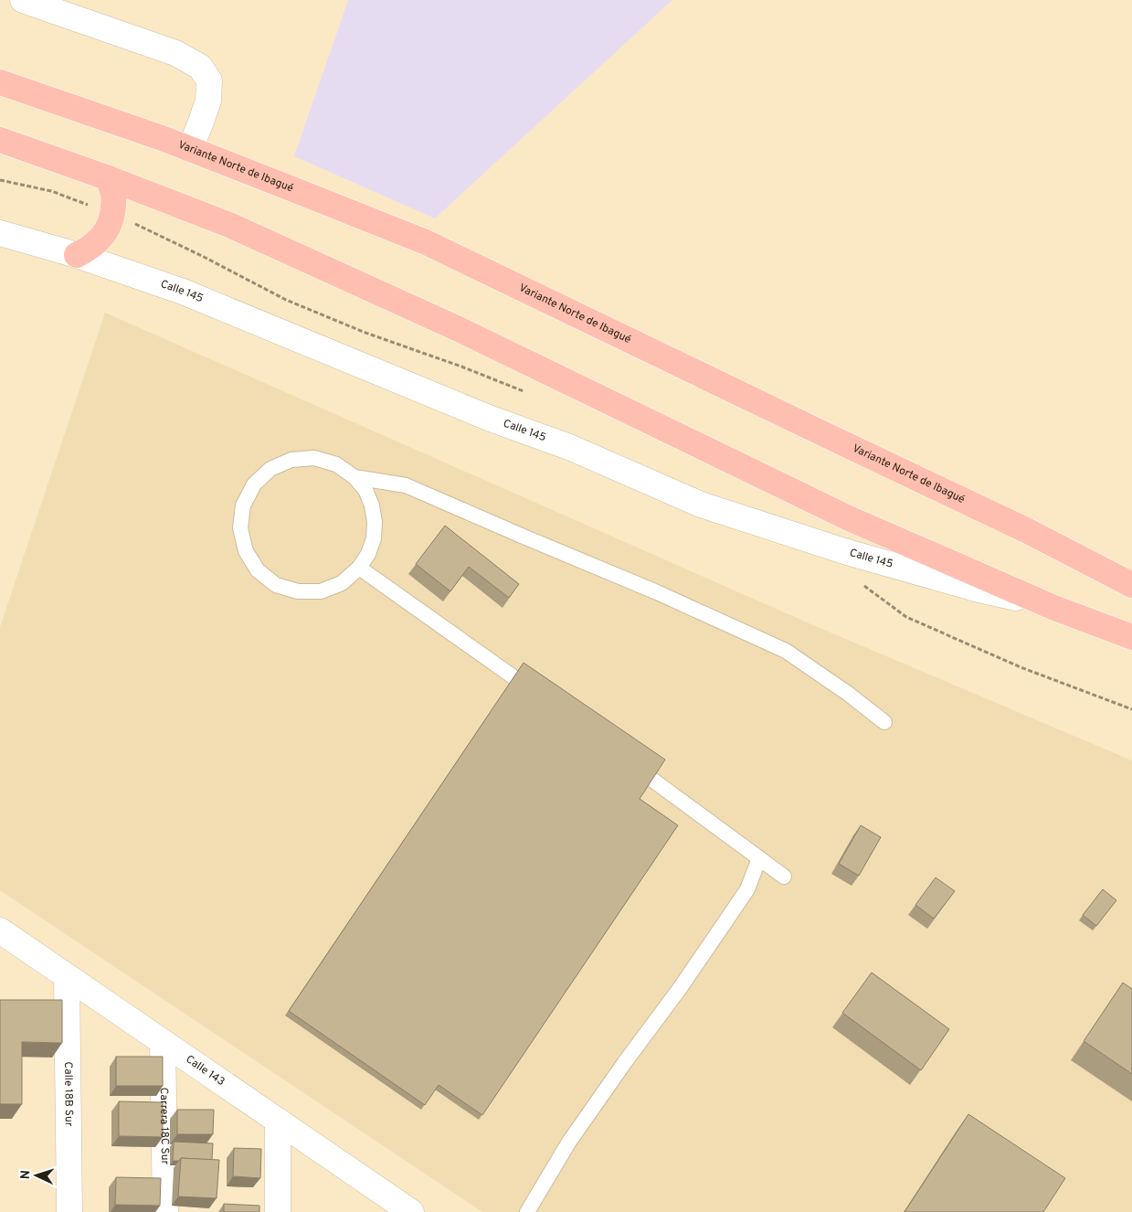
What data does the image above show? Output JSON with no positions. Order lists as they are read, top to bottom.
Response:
{
  "streets": {
    "highway": ["Variante Norte de Ibagué"],
    "street": [
      "Calle 145",
      "Calle 143",
      "Calle 18B Sur",
      "Carrera 18C Sur"
    ]
  },
  "crossings": [
    ["Calle 143", "Calle 18B Sur"],
    ["Calle 143", "Carrera 18C Sur"]
  ],
  "north": "left"
}
